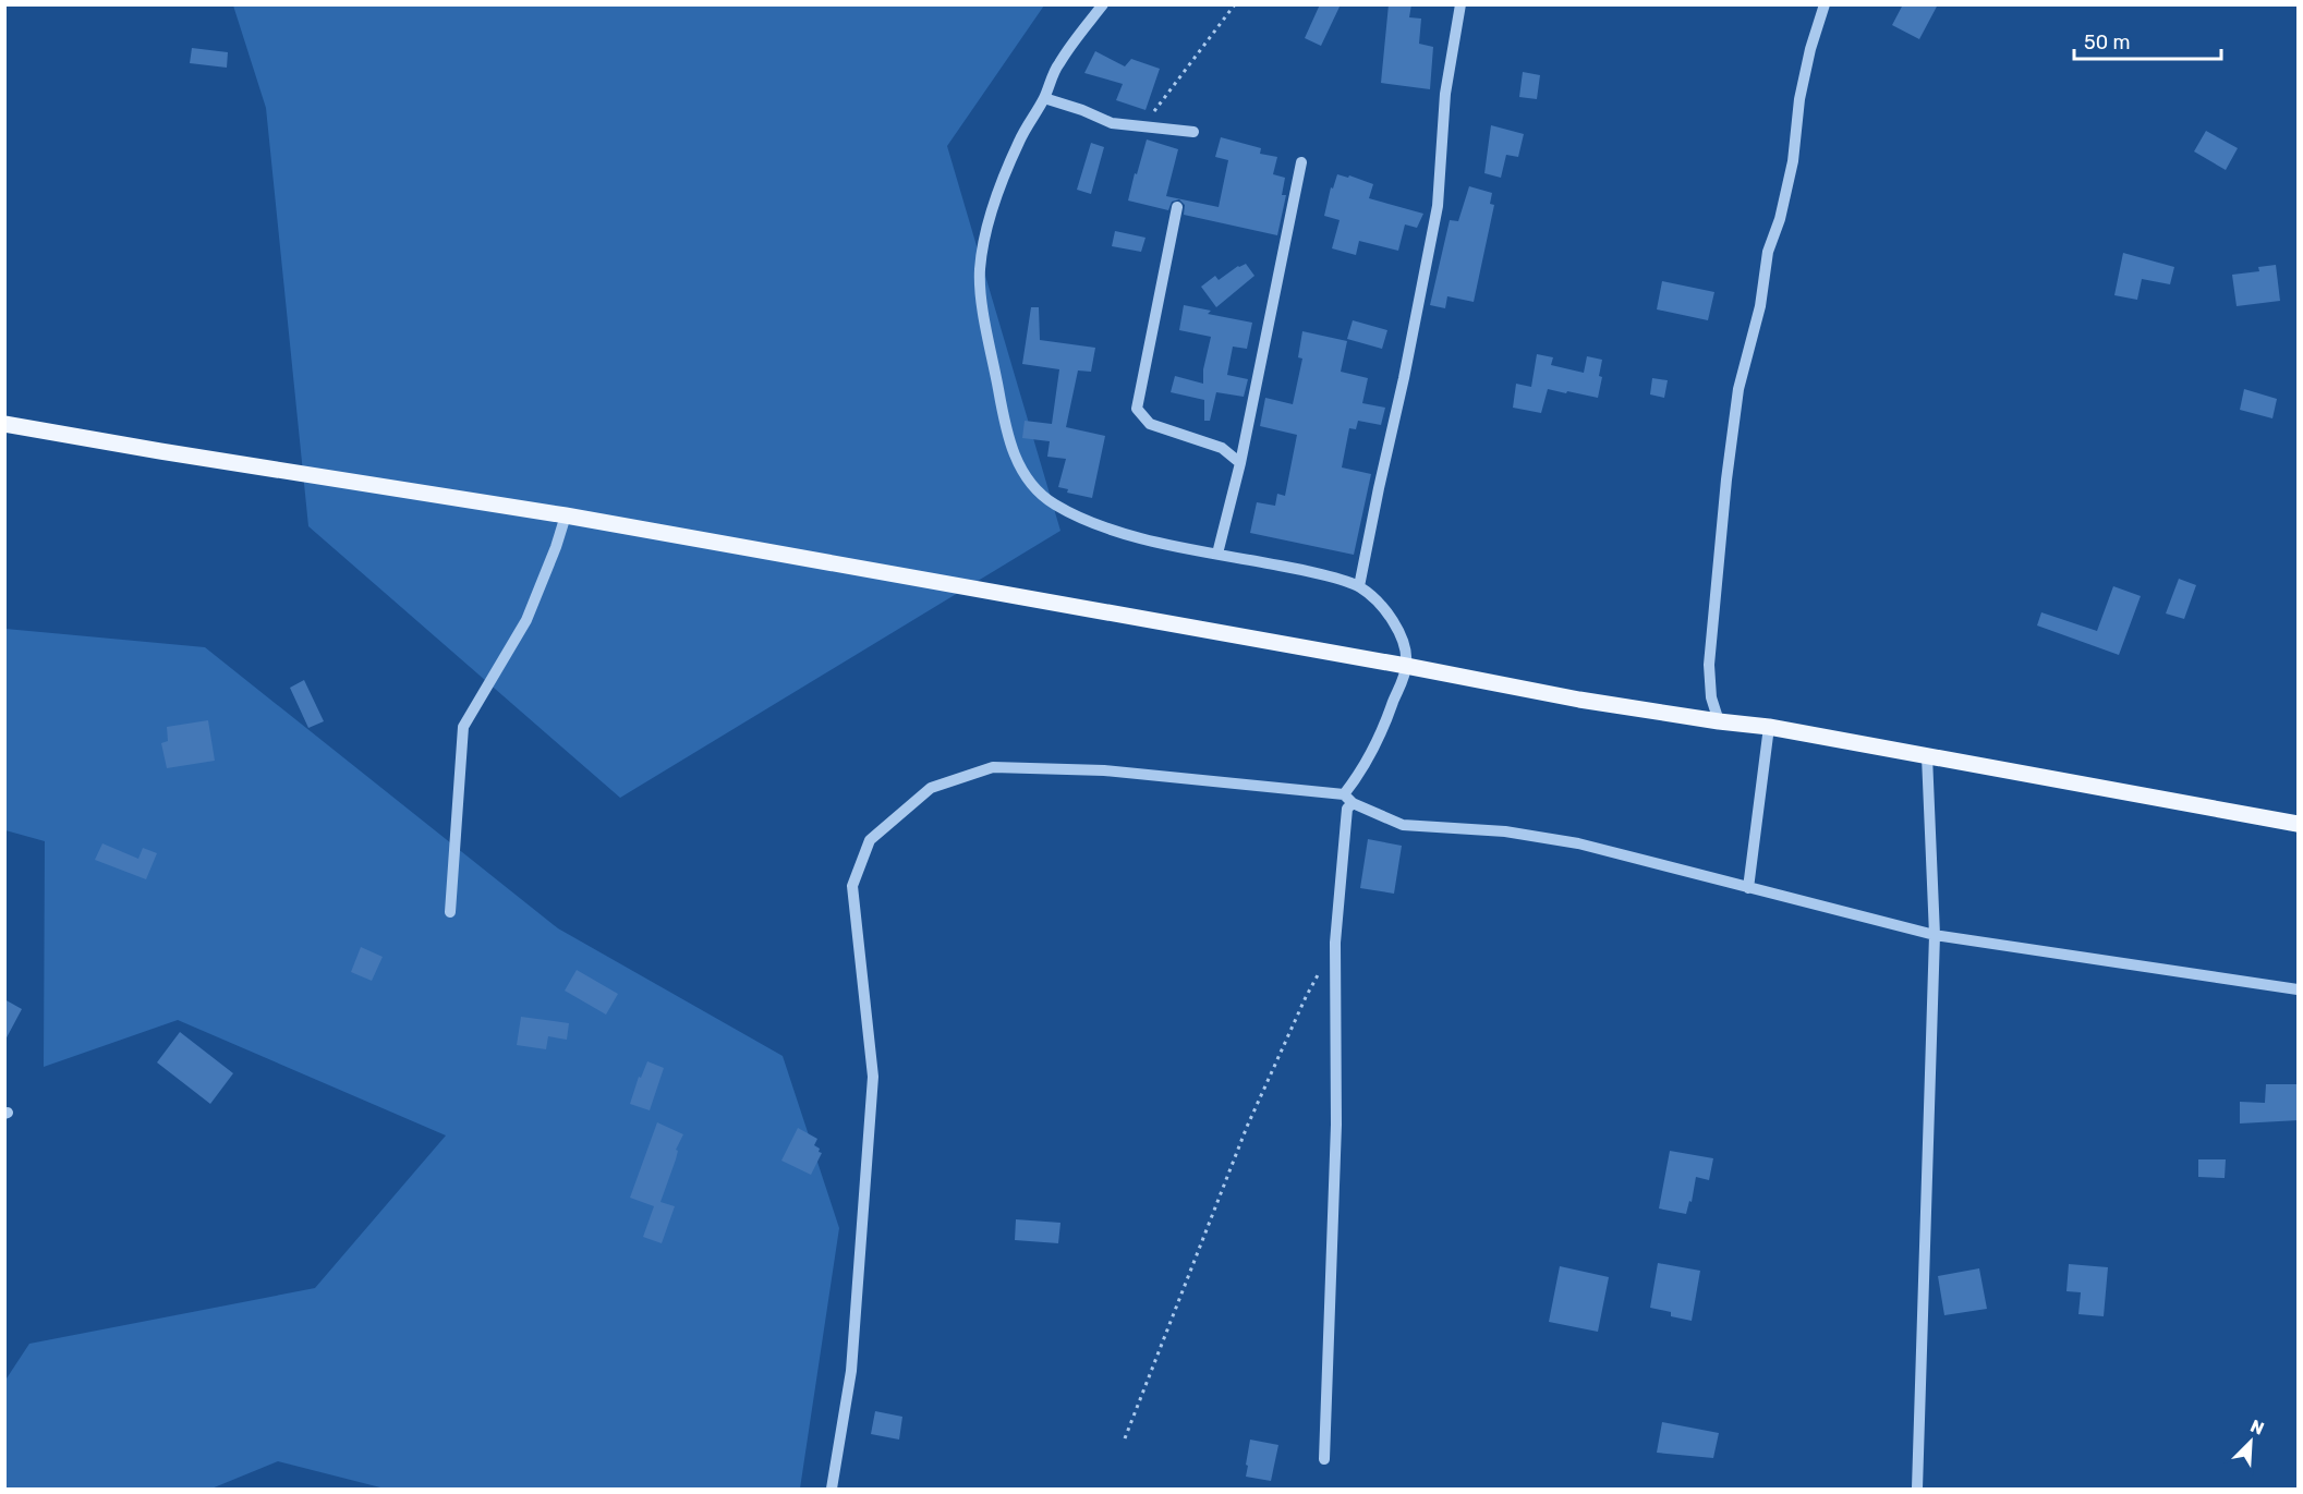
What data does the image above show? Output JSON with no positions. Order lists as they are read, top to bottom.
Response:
{
  "scale_bar": "50 m",
  "north": "top right"
}
